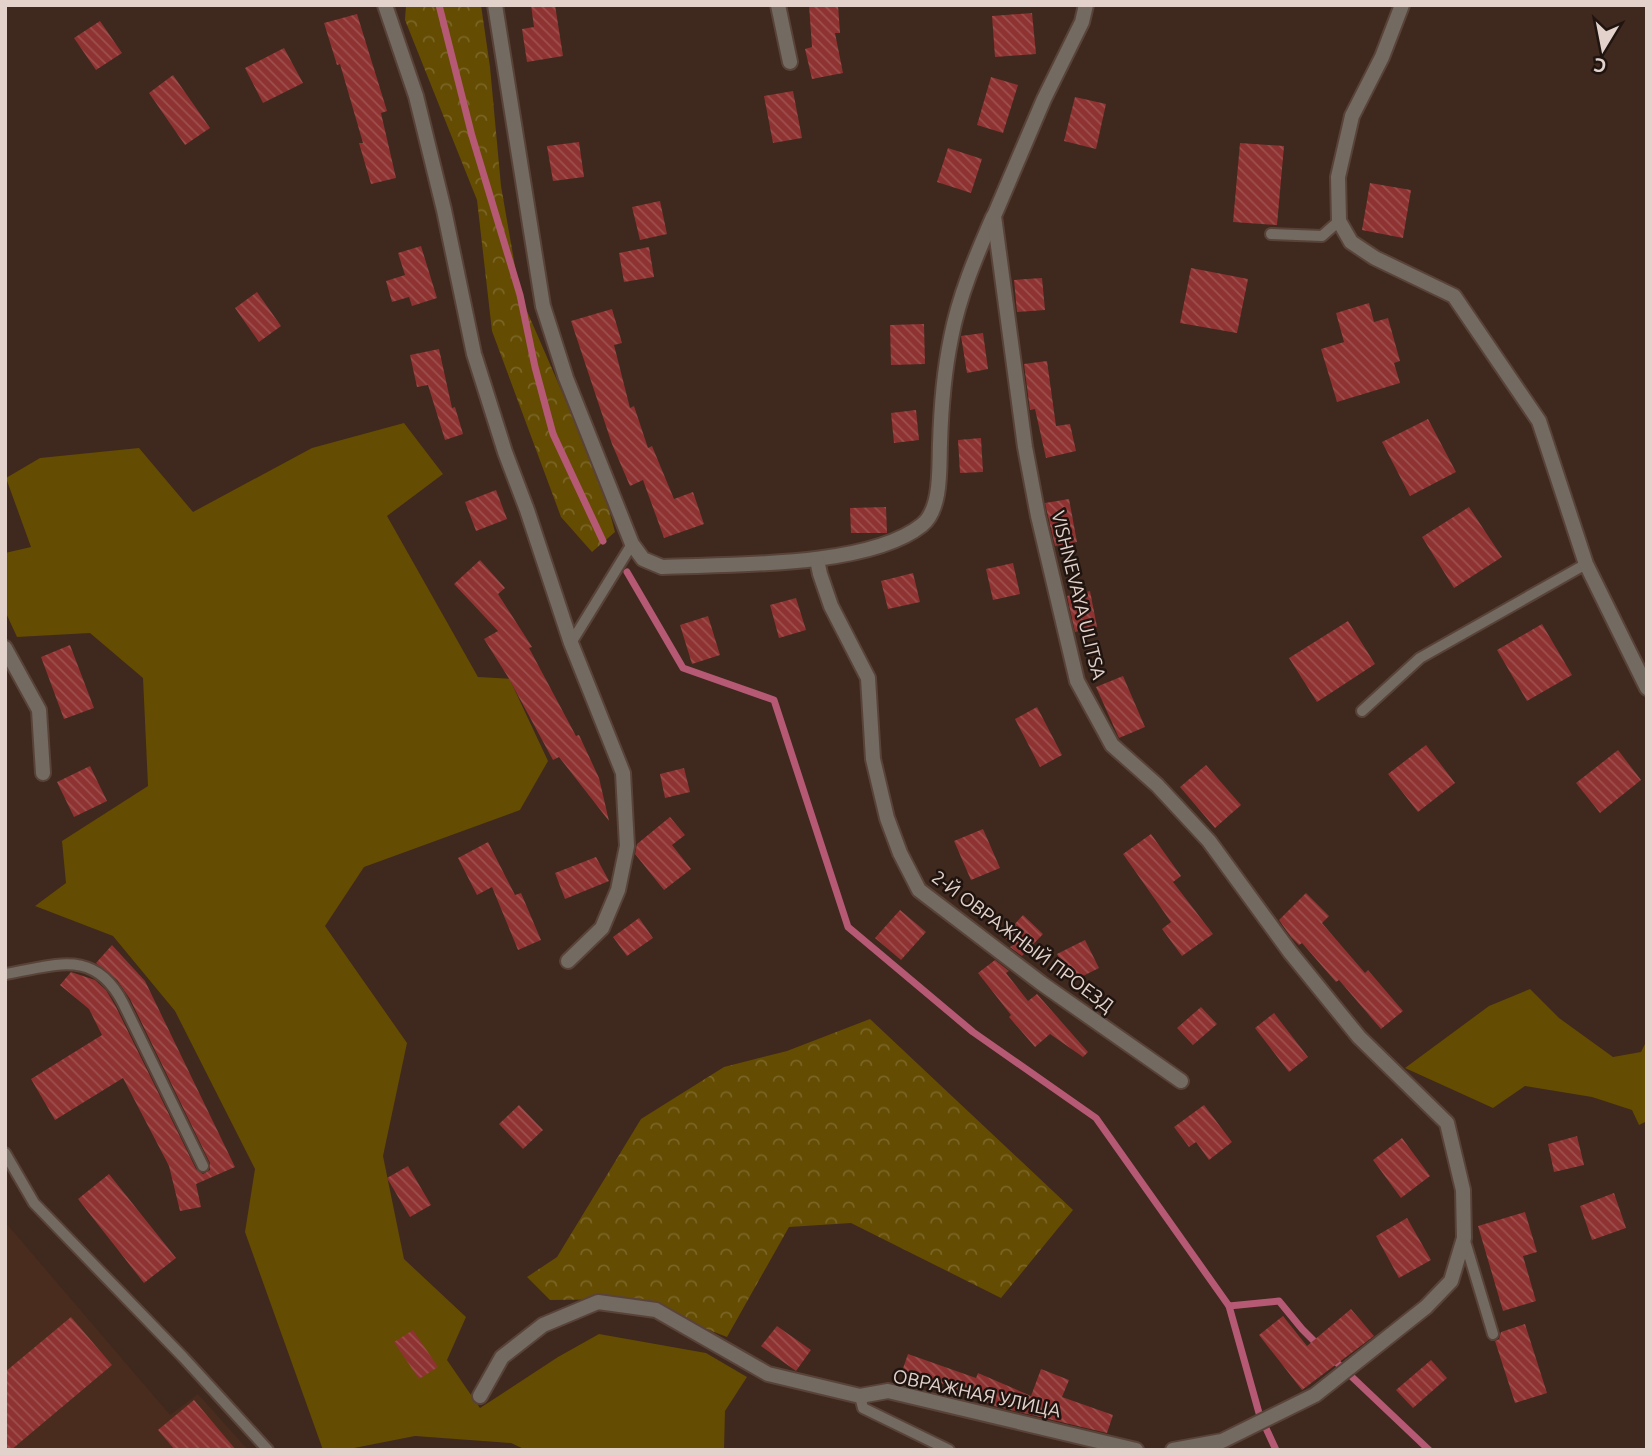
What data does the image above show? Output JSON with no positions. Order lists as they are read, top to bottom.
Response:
{
  "streets": {
    "street": ["VISHNEVAYA ULITSA", "2-Й ОВРАЖНЫЙ ПРОЕЗД", "ОВРАЖНАЯ УЛИЦА"]
  },
  "north": "bottom"
}
